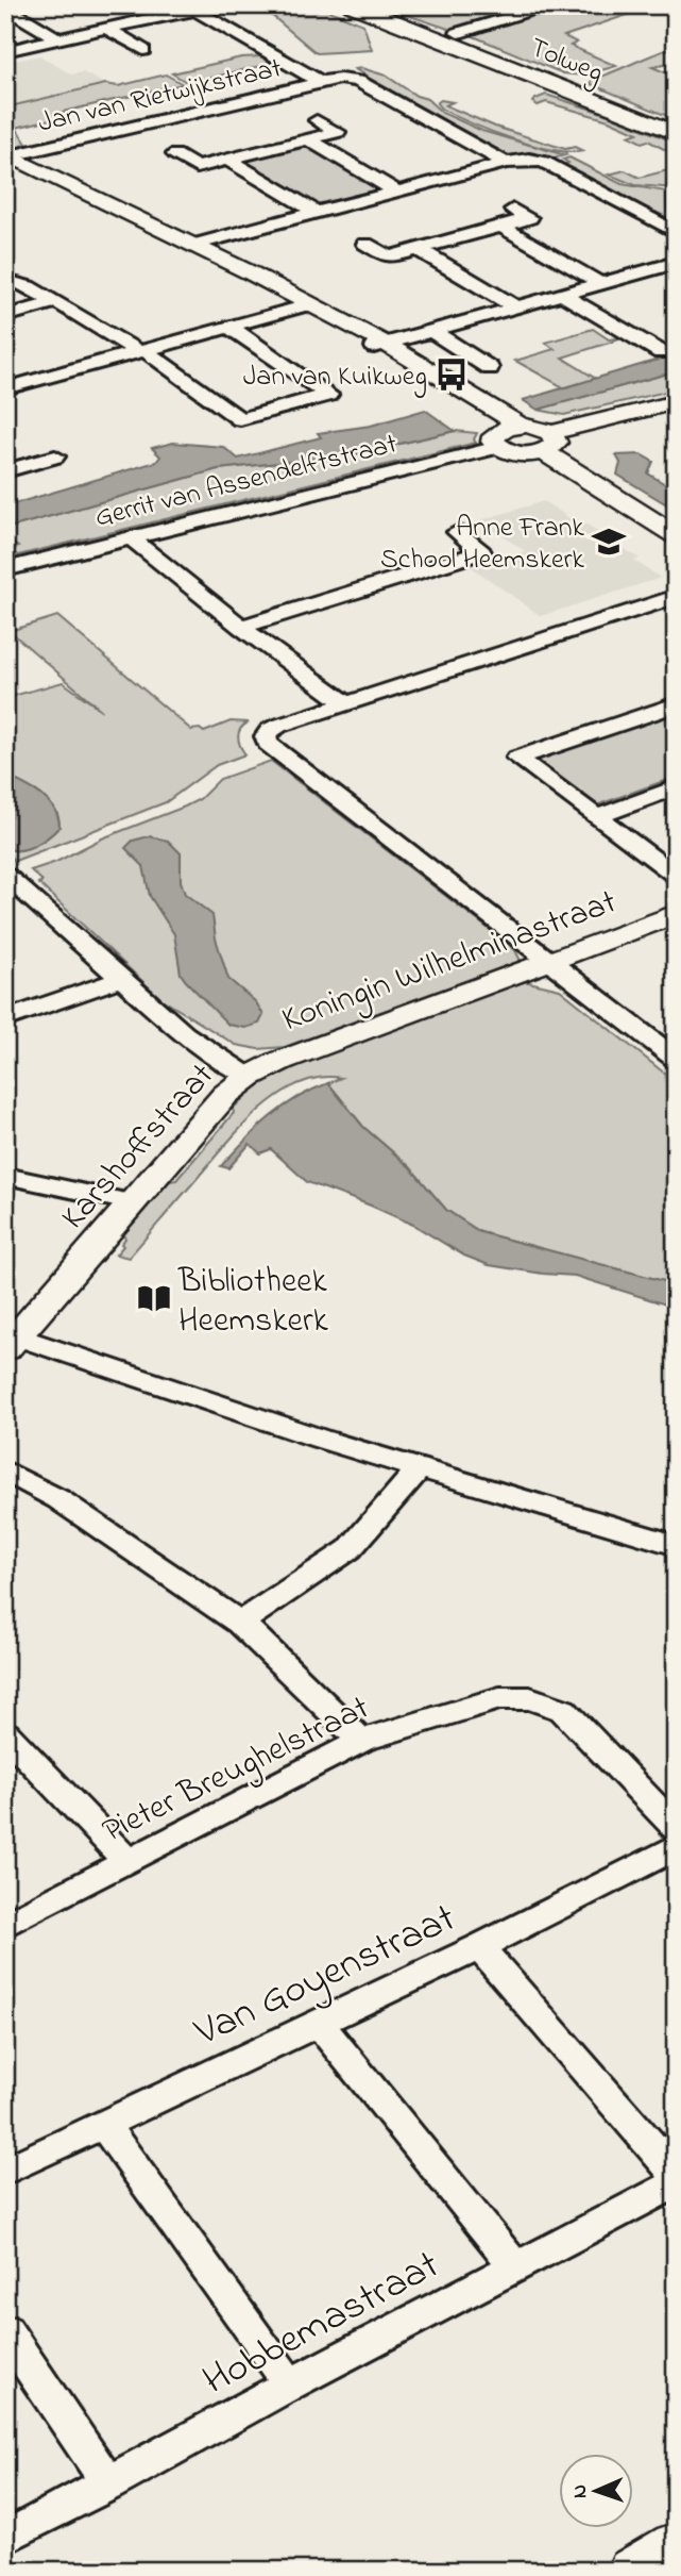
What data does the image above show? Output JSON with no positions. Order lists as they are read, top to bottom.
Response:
{
  "streets": {
    "main road": ["Tolweg"],
    "street": [
      "Jan van Rietwijkstraat",
      "Gerrit van Assendelftstraat",
      "Koningin Wilhelminastraat",
      "Karshoffstraat",
      "Pieter Breughelstraat",
      "Van Goyenstraat",
      "Hobbemastraat"
    ]
  },
  "crossings": [
    ["Koningin Wilhelminastraat", "Karshoffstraat"]
  ],
  "places": {
    "bus stop": ["Jan van Kuikweg"],
    "school or university": ["Anne Frank School Heemskerk"],
    "library": ["Bibliotheek Heemskerk"]
  },
  "north": "left"
}
